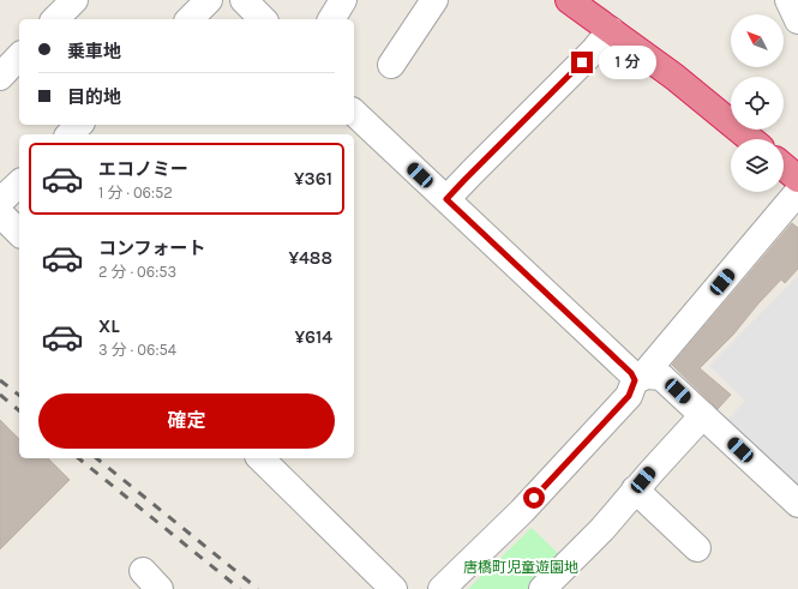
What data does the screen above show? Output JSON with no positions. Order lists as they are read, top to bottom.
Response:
{
  "parks": ["唐橋町児童遊園地"],
  "north": "top left",
  "page": {
    "banner": ["乗車地", "目的地"],
    "bubble": "1 分",
    "list": [
      {
        "name": "エコノミー",
        "note": "1 分 · 06:52",
        "value": "¥361"
      },
      {
        "name": "コンフォート",
        "note": "2 分 · 06:53",
        "value": "¥488"
      },
      {
        "name": "XL",
        "note": "3 分 · 06:54",
        "value": "¥614"
      }
    ],
    "buttons": "確定"
  }
}
